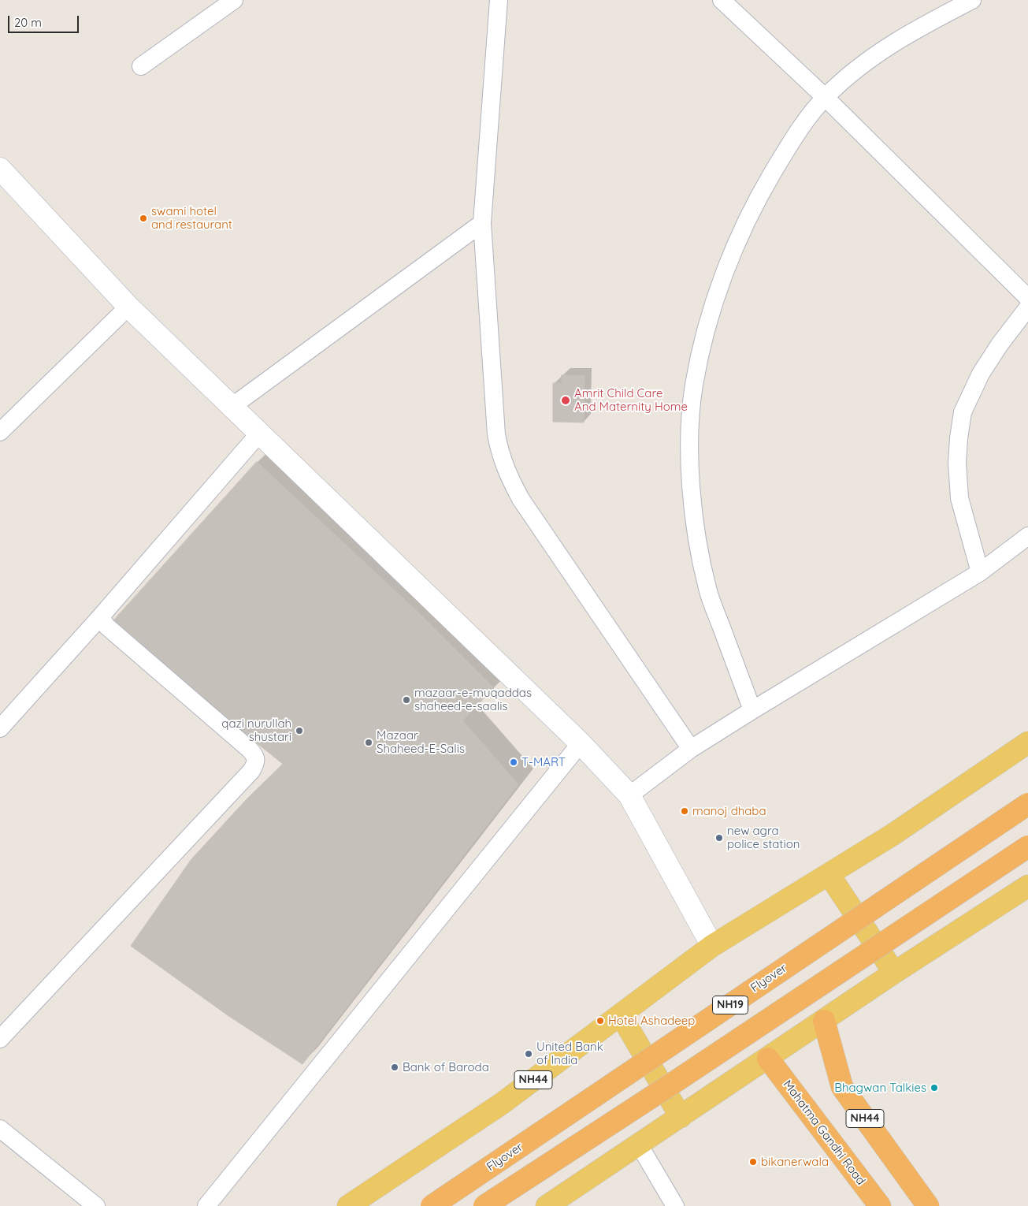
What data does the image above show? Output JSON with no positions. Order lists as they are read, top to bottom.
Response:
{
  "streets": {
    "highway": [
      "Flyover",
      "NH19",
      "NH44",
      "Mahatma Gandhi Road"
    ]
  },
  "places": [
    "swami hotel and restaurant",
    "Amrit Child Care And Maternity Home",
    "mazaar-e-muqaddas shaheed-e-saalis",
    "qazi nurullah shustari",
    "Mazaar Shaheed-E-Salis",
    "T-MART",
    "manoj dhaba",
    "new agra police station",
    "Hotel Ashadeep",
    "United Bank of India",
    "Bank of Baroda",
    "Bhagwan Talkies",
    "bikanerwala"
  ],
  "scale_bar": "20 m"
}
